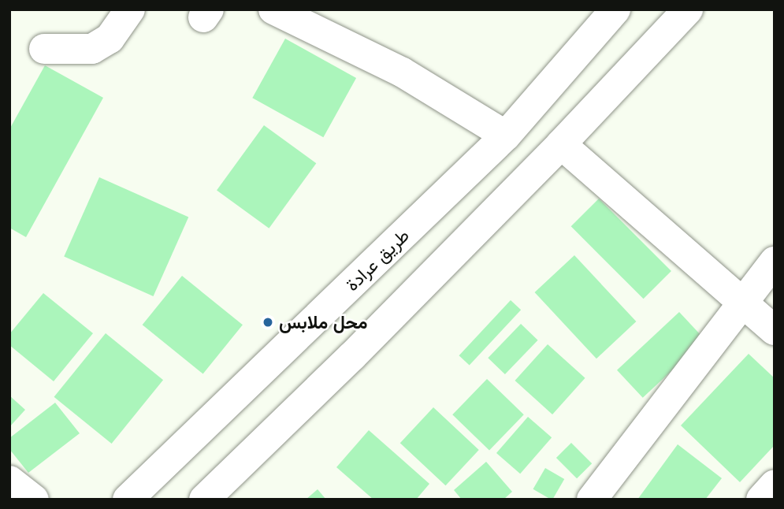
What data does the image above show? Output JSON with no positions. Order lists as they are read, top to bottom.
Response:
{
  "streets": {
    "main road": ["طريق عرادة"]
  },
  "places": ["محل ملابس"]
}
